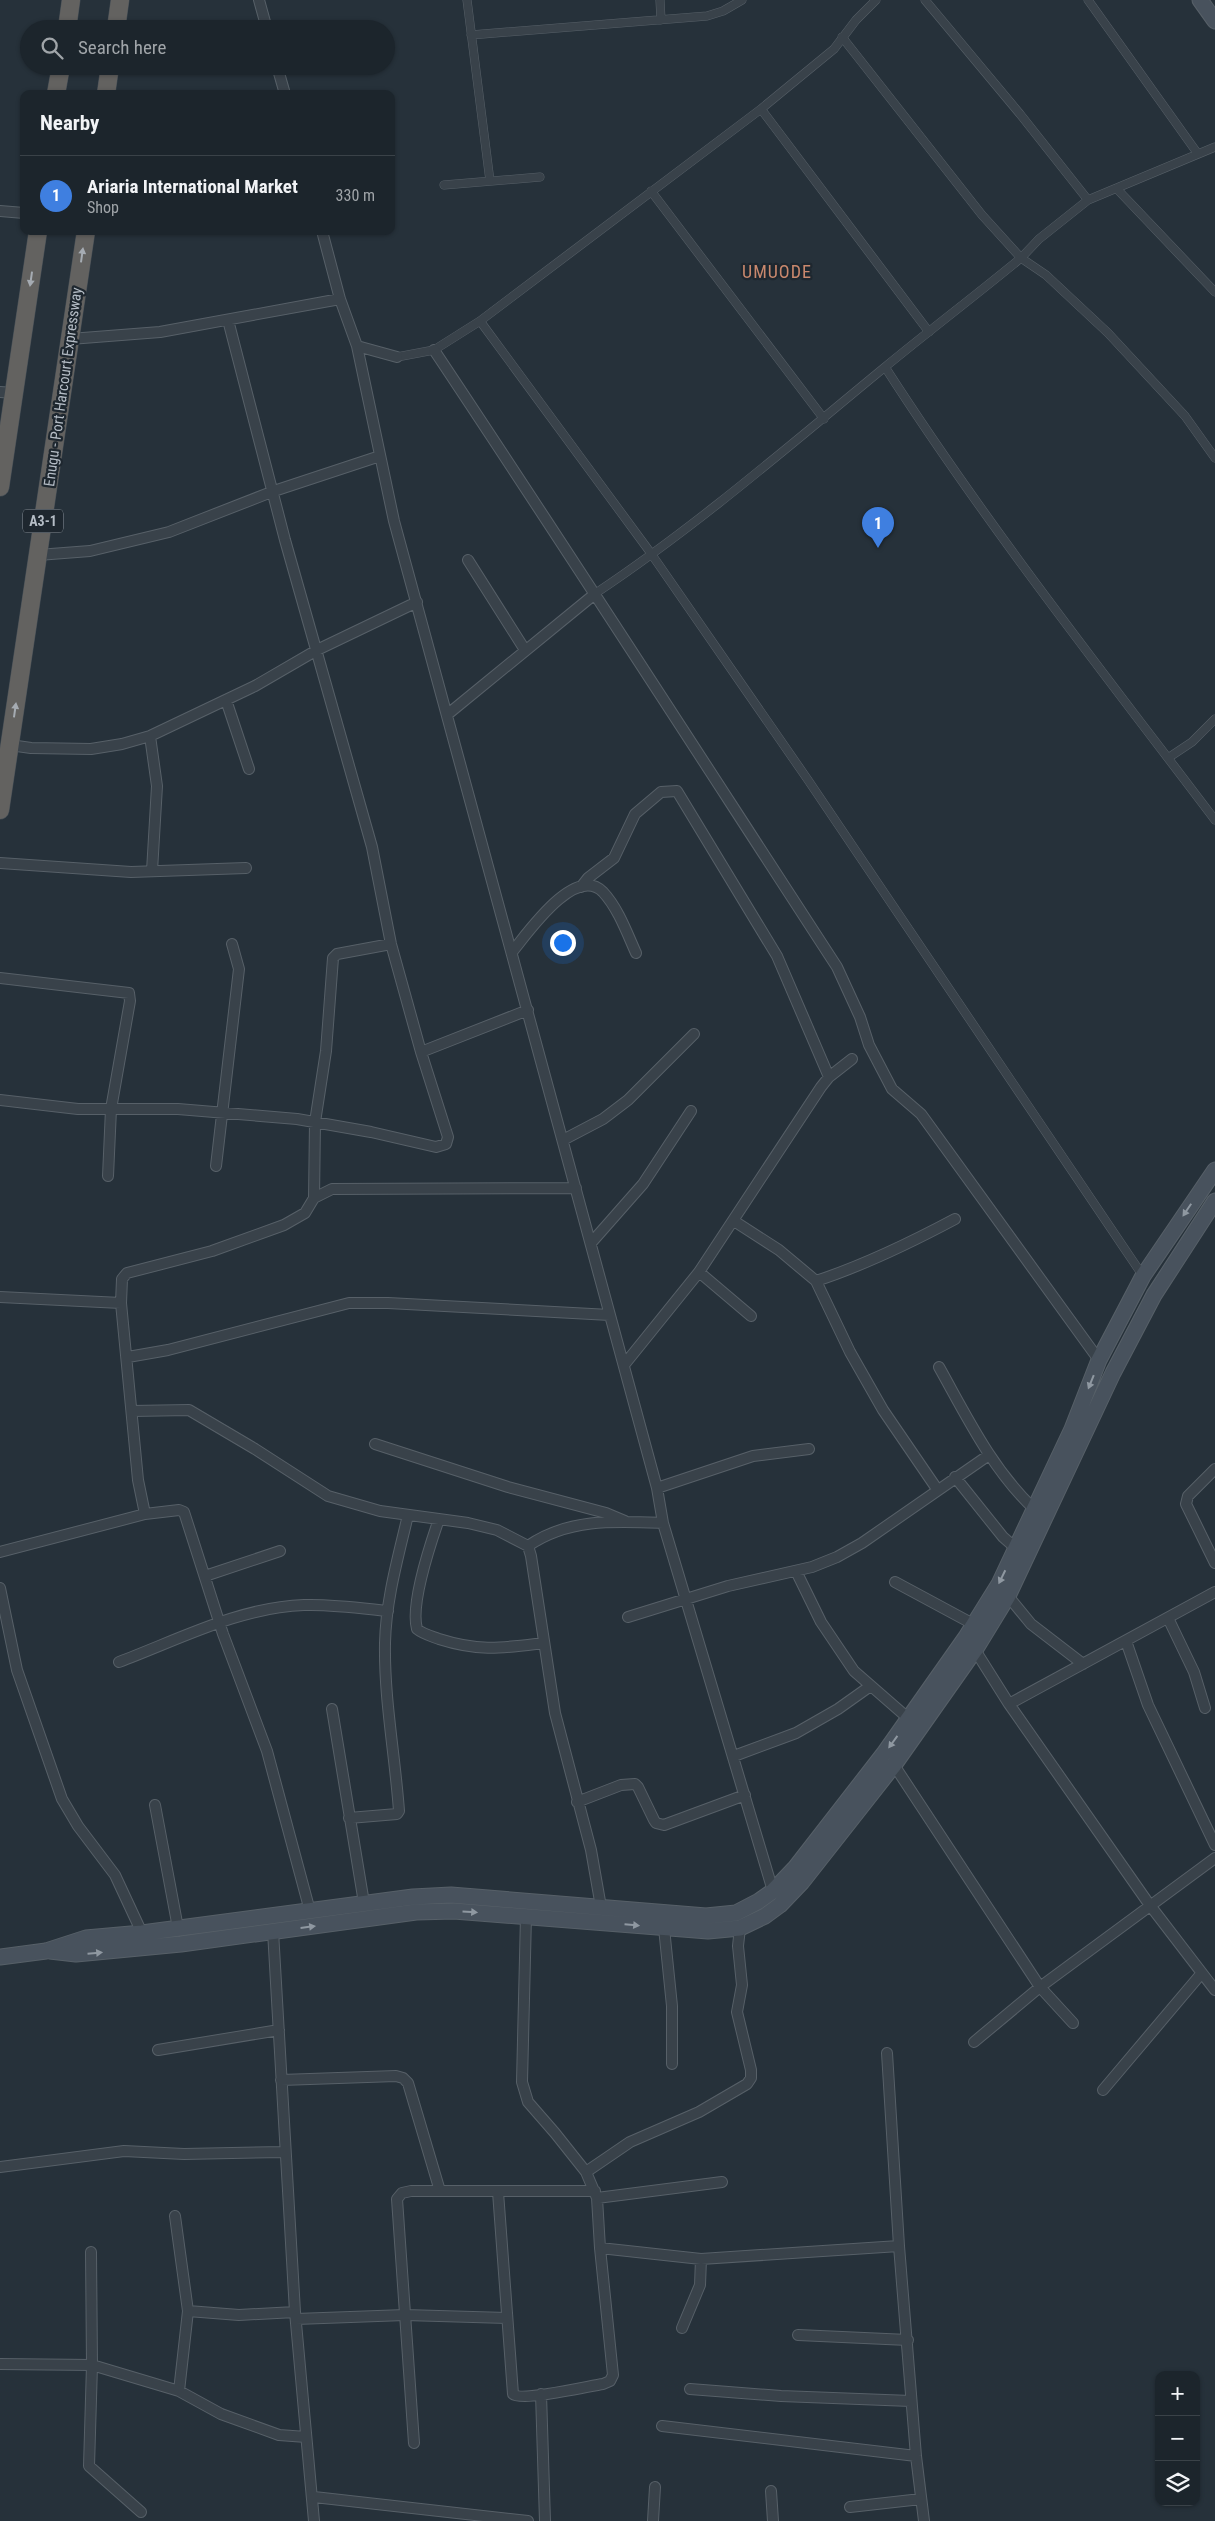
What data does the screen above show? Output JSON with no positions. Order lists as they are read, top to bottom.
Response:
{
  "streets": {
    "highway": ["Enugu - Port Harcourt Expressway", "A3-1"]
  },
  "districts": ["UMUODE"],
  "page": {
    "search": "Search here",
    "heading": "Nearby",
    "list": [
      {
        "mark": "1",
        "name": "Ariaria International Market",
        "note": "Shop",
        "value": "330 m"
      }
    ],
    "pins": "1",
    "map_buttons": ["+", "−"]
  }
}
